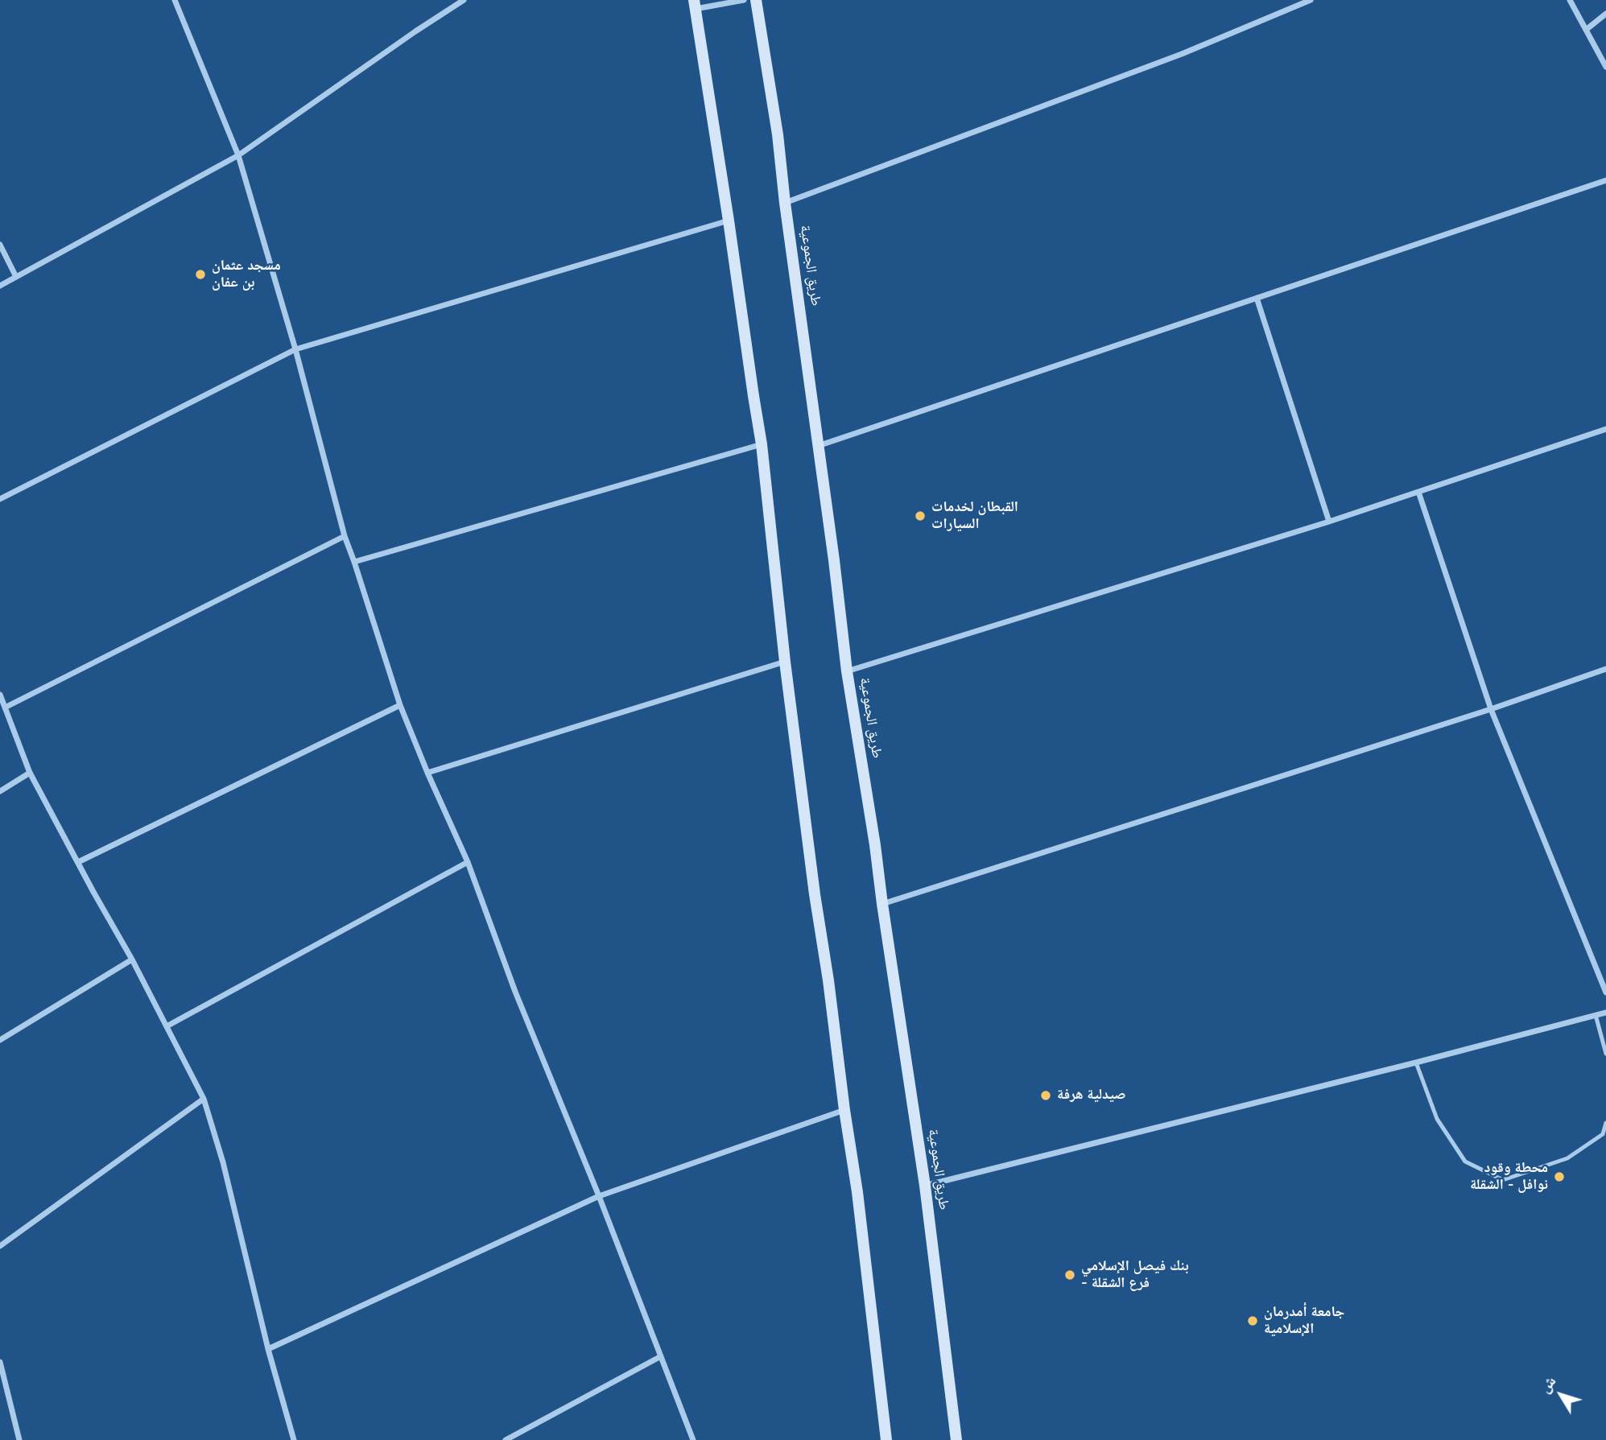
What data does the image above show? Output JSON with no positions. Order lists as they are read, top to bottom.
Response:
{
  "streets": {
    "main road": ["طريق الجموعية"]
  },
  "places": [
    "مسجد عثمان بن عفان",
    "القبطان لخدمات السيارات",
    "صيدلية هرفة",
    "محطة وقود نوافل - الشقلة",
    "بنك فيصل الإسلامي - فرع الشقلة",
    "جامعة أمدرمان الإسلامية"
  ],
  "north": "top left"
}
